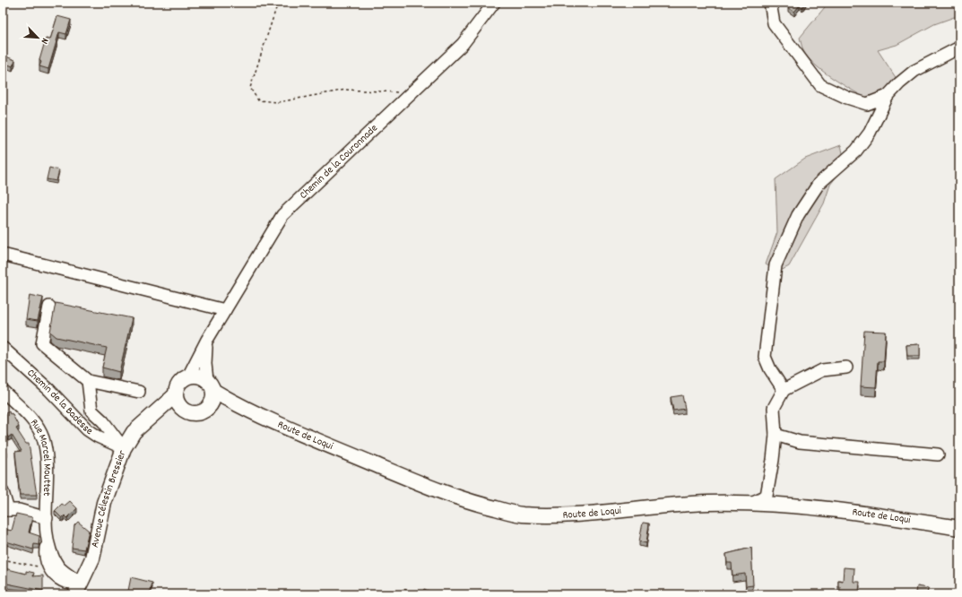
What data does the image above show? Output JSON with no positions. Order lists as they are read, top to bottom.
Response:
{
  "streets": {
    "main road": ["Route de Loqui", "Avenue Célestin Bressier"],
    "street": ["Chemin de la Couronnade", "Chemin de la Badesse", "Rue Marcel Mouttet"]
  },
  "crossings": [
    ["Chemin de la Couronnade", "Route de Loqui"],
    ["Chemin de la Couronnade", "Avenue Célestin Bressier"],
    ["Chemin de la Badesse", "Avenue Célestin Bressier"],
    ["Route de Loqui", "Avenue Célestin Bressier"],
    ["Rue Marcel Mouttet", "Avenue Célestin Bressier"]
  ],
  "north": "bottom right"
}
